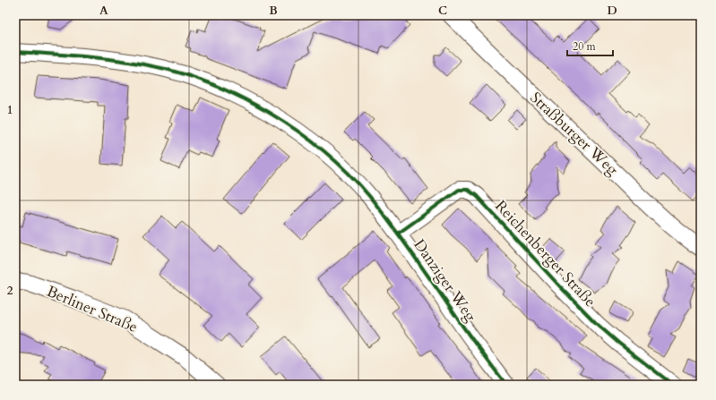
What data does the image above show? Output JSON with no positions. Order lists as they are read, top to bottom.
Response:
{
  "streets": {
    "street": [
      "Straßburger Weg",
      "Reichenberger Straße",
      "Danziger Weg",
      "Berliner Straße"
    ]
  },
  "crossings": [
    ["Reichenberger Straße", "Danziger Weg"]
  ],
  "scale_bar": "20 m",
  "grid": {
    "columns": [
      "A",
      "B",
      "C",
      "D"
    ],
    "rows": ["1", "2"]
  }
}
